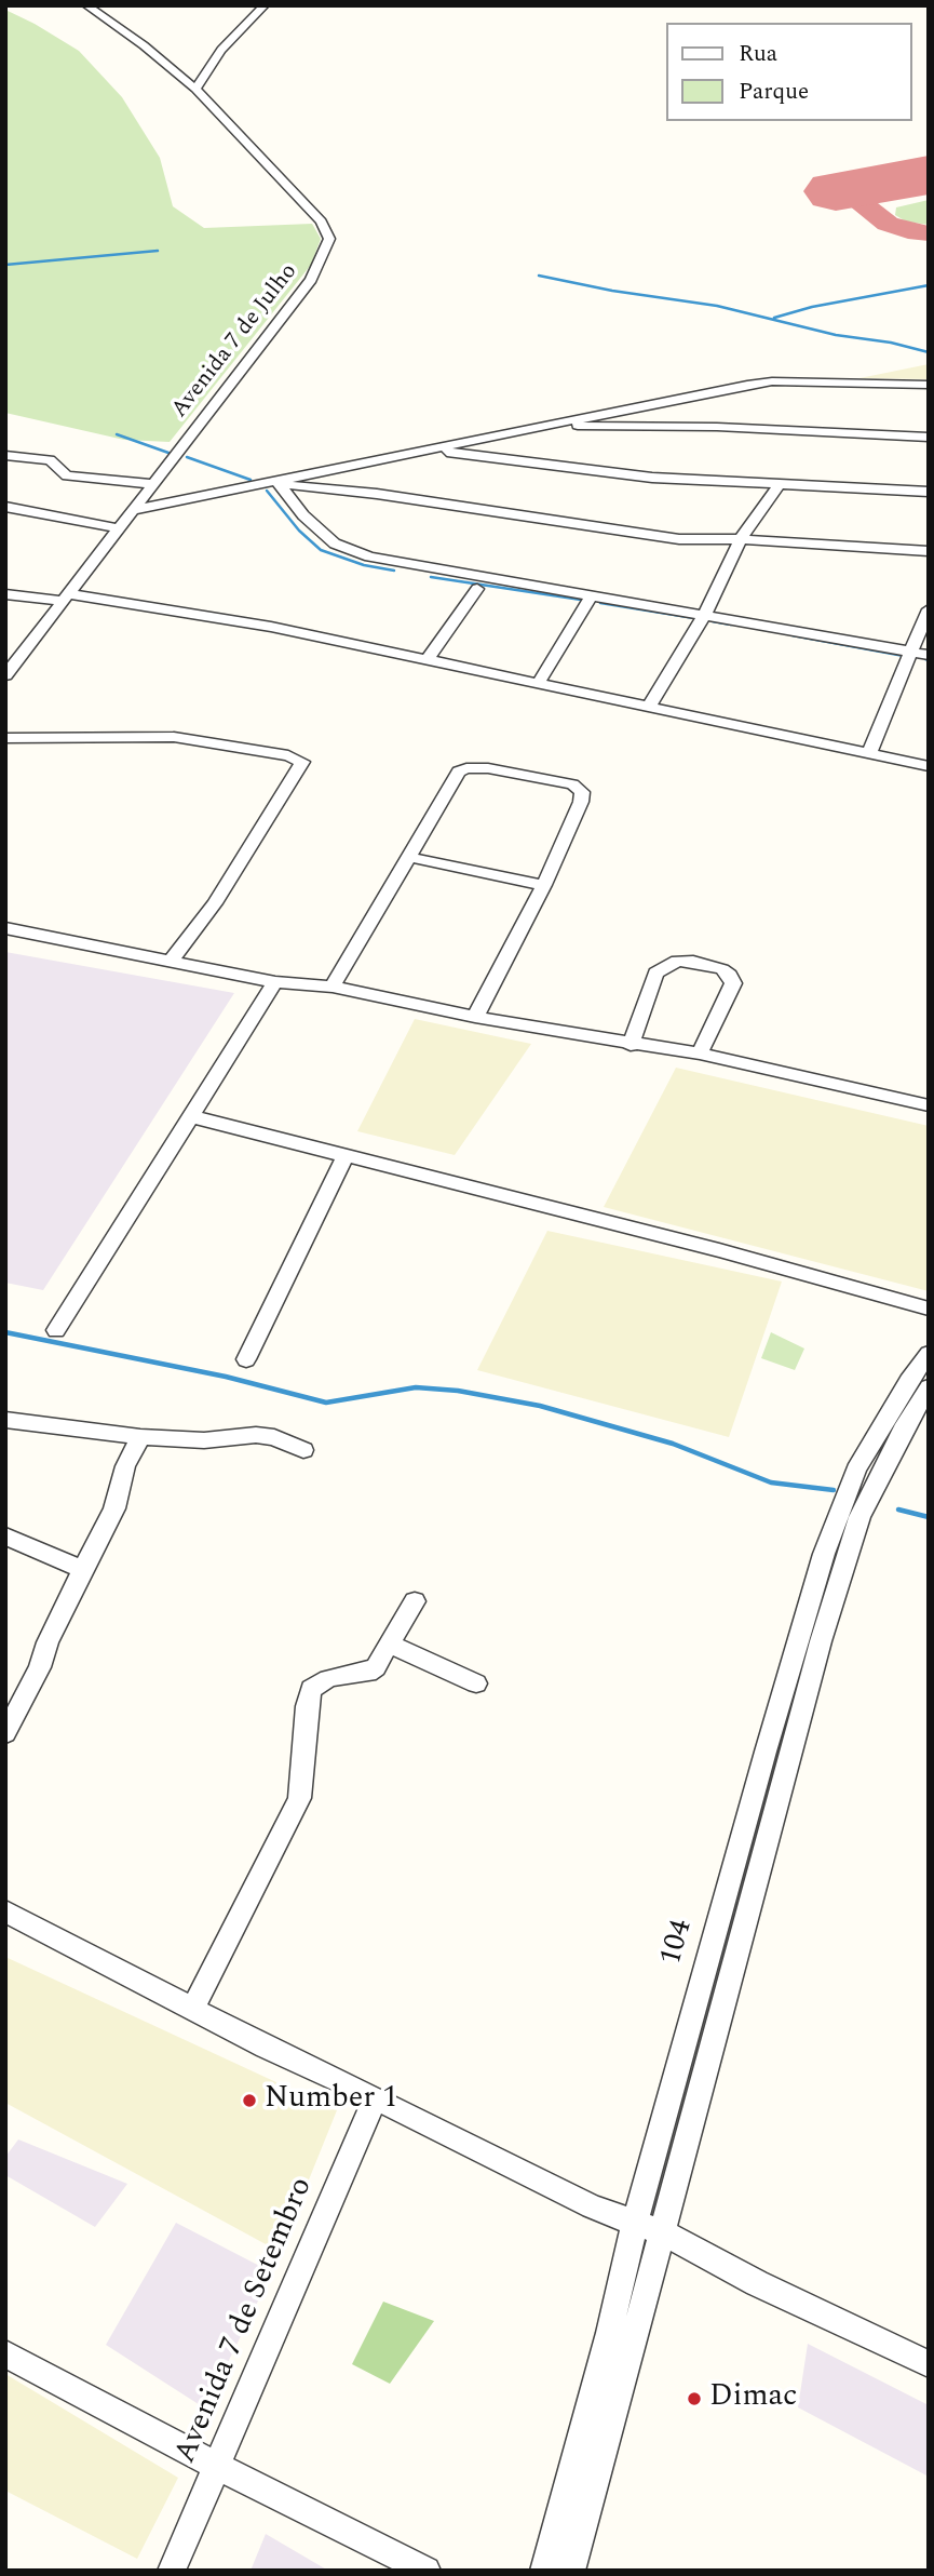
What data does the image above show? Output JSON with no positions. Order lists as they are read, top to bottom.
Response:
{
  "streets": {
    "street": ["Avenida 7 de Julho", "104", "Avenida 7 de Setembro"]
  },
  "places": ["Number 1", "Dimac"],
  "legend": ["Rua", "Parque"]
}
